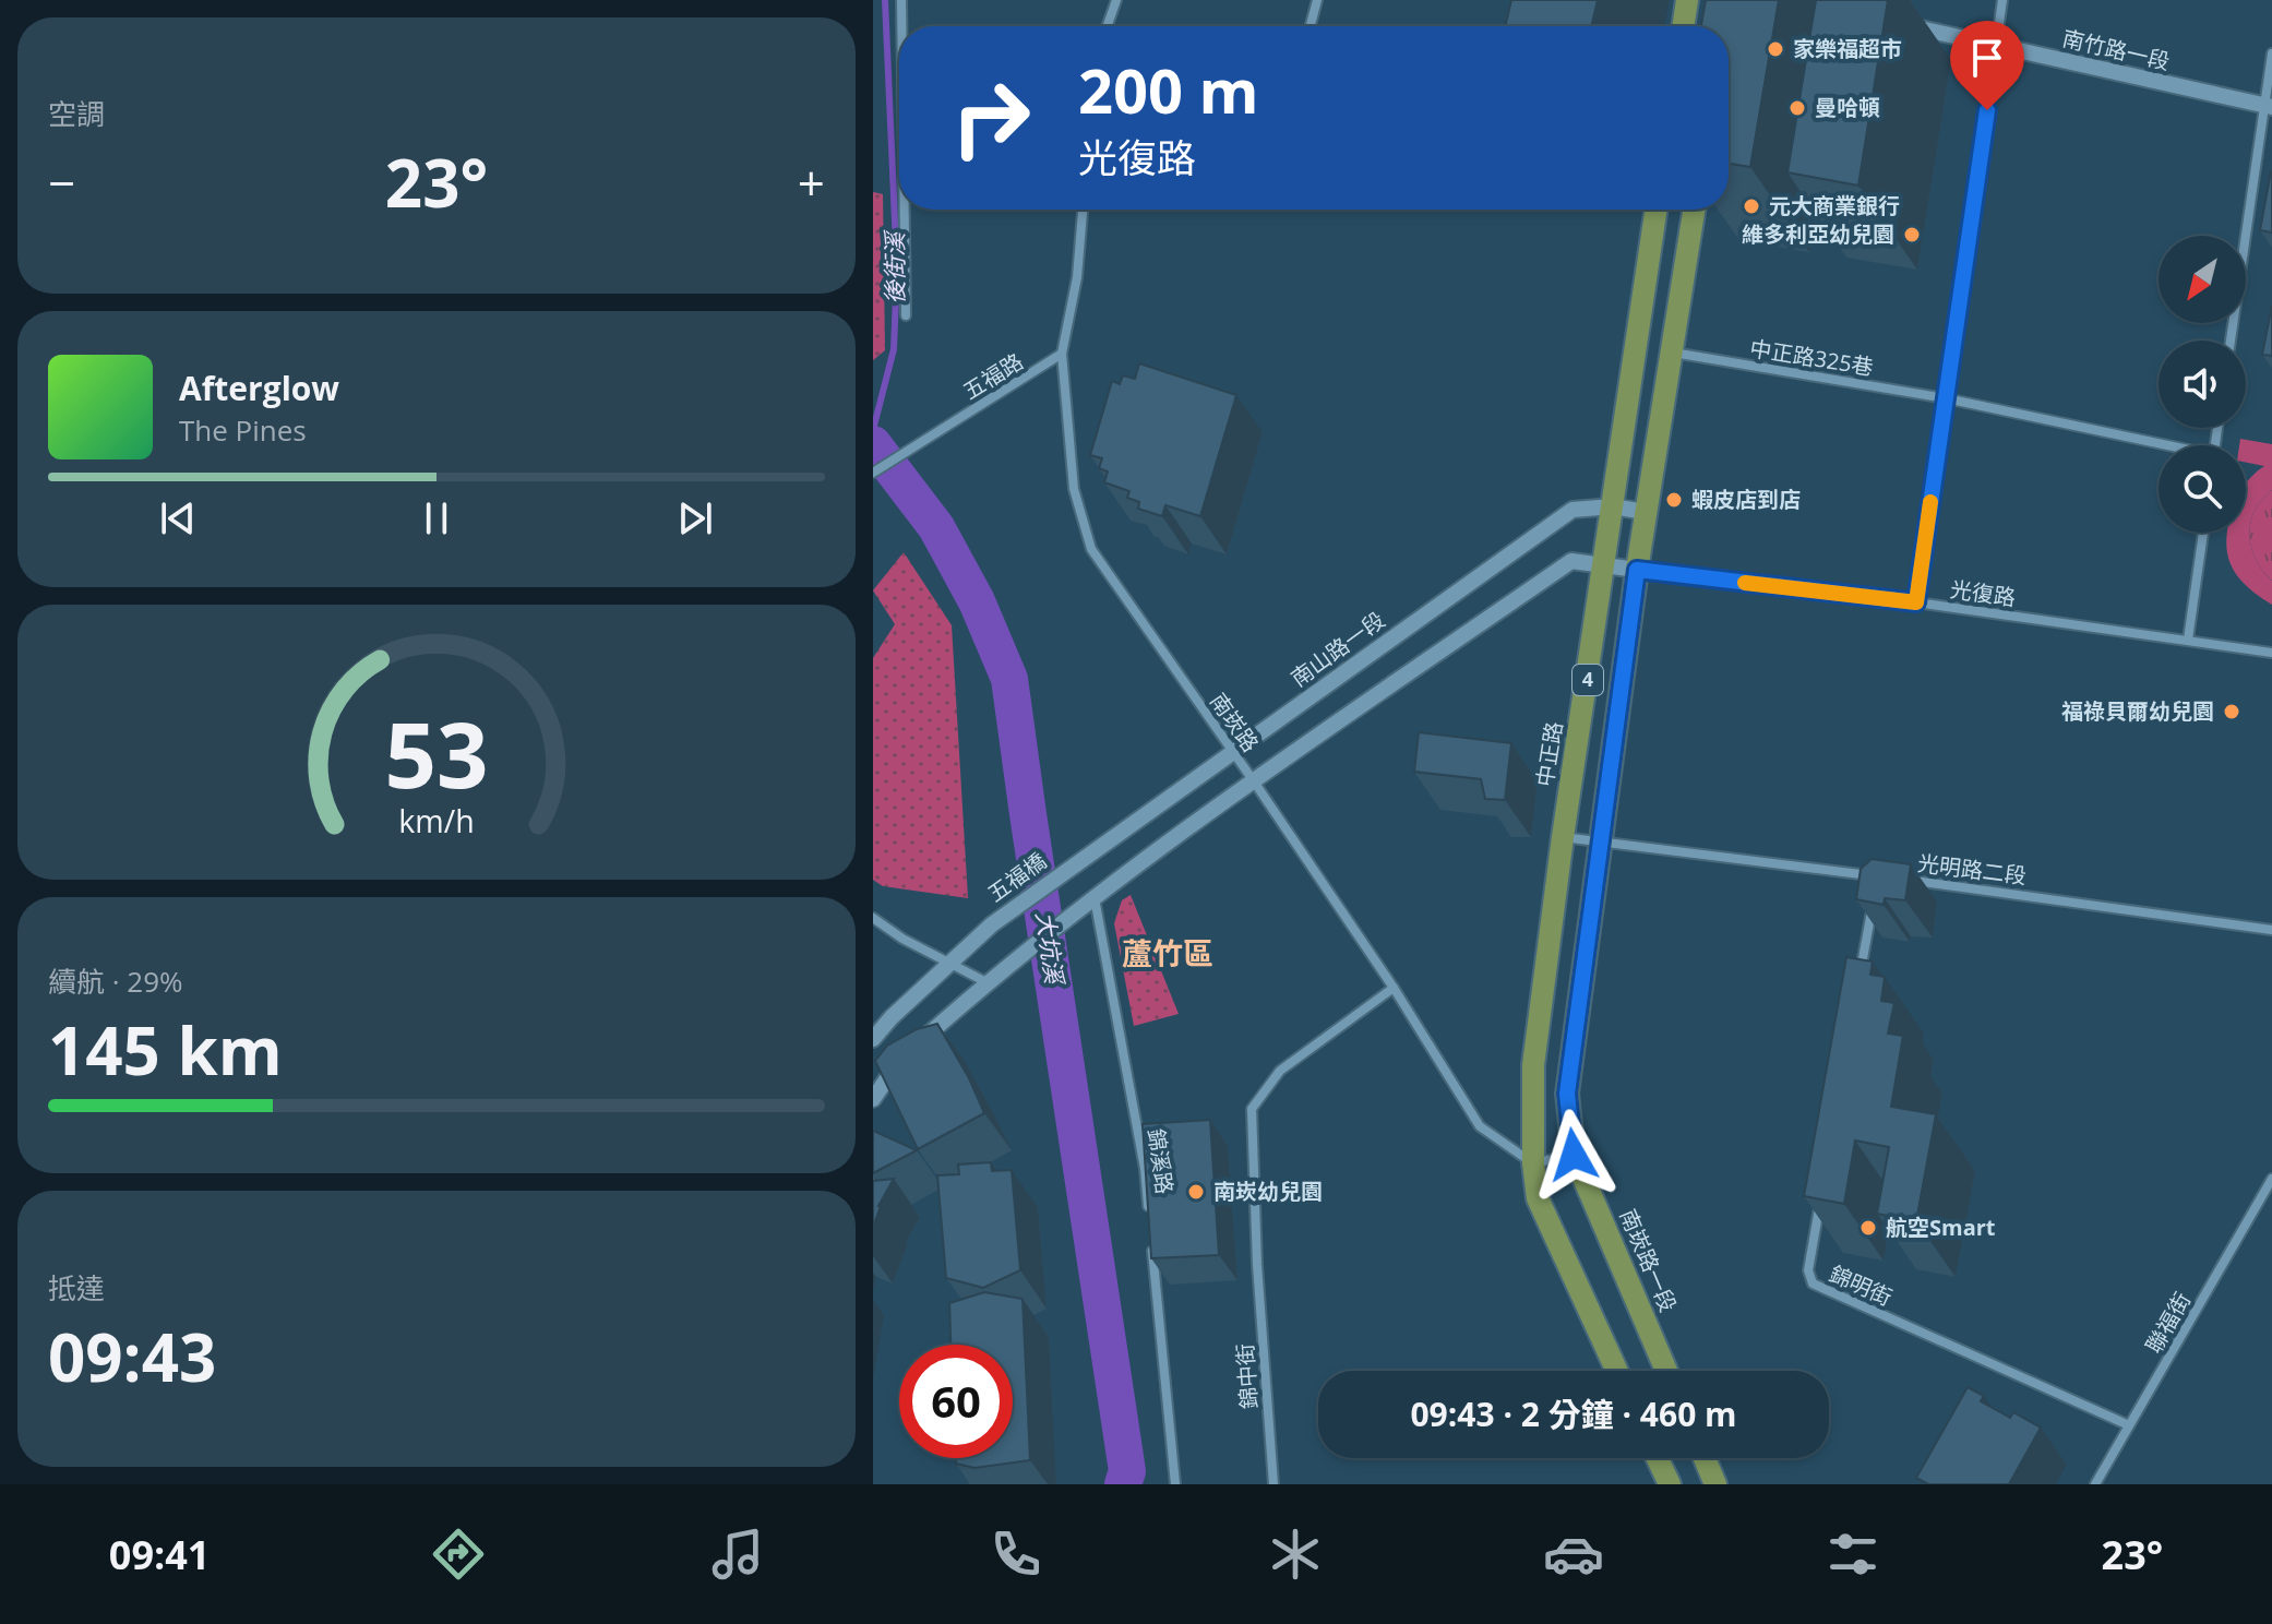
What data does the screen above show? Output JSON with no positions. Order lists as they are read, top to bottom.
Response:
{
  "streets": {
    "main road": ["4", "中正路", "南崁路一段"],
    "street": [
      "南竹路一段",
      "中正路325巷",
      "五福路",
      "光復路",
      "南山路一段",
      "南崁路",
      "光明路二段",
      "五福橋",
      "錦溪路",
      "錦明街",
      "聯福街",
      "錦中街"
    ]
  },
  "crossings": [
    ["中正路325巷", "4"],
    ["五福路", "南崁路"],
    ["光復路", "4"],
    ["南山路一段", "4"],
    ["南山路一段", "南崁路"],
    ["南山路一段", "中正路"],
    ["南山路一段", "五福橋"],
    ["4", "南崁路"],
    ["4", "中正路"],
    ["4", "南崁路一段"],
    ["南崁路", "中正路"],
    ["南崁路", "錦中街"],
    ["錦明街", "聯福街"]
  ],
  "districts": ["蘆竹區"],
  "water": ["後街溪", "大坑溪"],
  "places": [
    "家樂福超市",
    "曼哈頓",
    "元大商業銀行",
    "維多利亞幼兒園",
    "蝦皮店到店",
    "福祿貝爾幼兒園",
    "南崁幼兒園",
    "航空Smart"
  ],
  "north": "bottom left",
  "page": {
    "tile": [
      "空調",
      ["續航 · 29%", "145 km"],
      ["抵達", "09:43"]
    ],
    "turn": ["200 m", "光復路"],
    "heat": ["−", "23°", "+"],
    "song": ["Afterglow", "The Pines"],
    "limit": "60",
    "trip": "09:43 · 2 分鐘 · 460 m",
    "tabs": ["09:41", "23°"],
    "gauge": ["53", "km/h"]
  }
}
